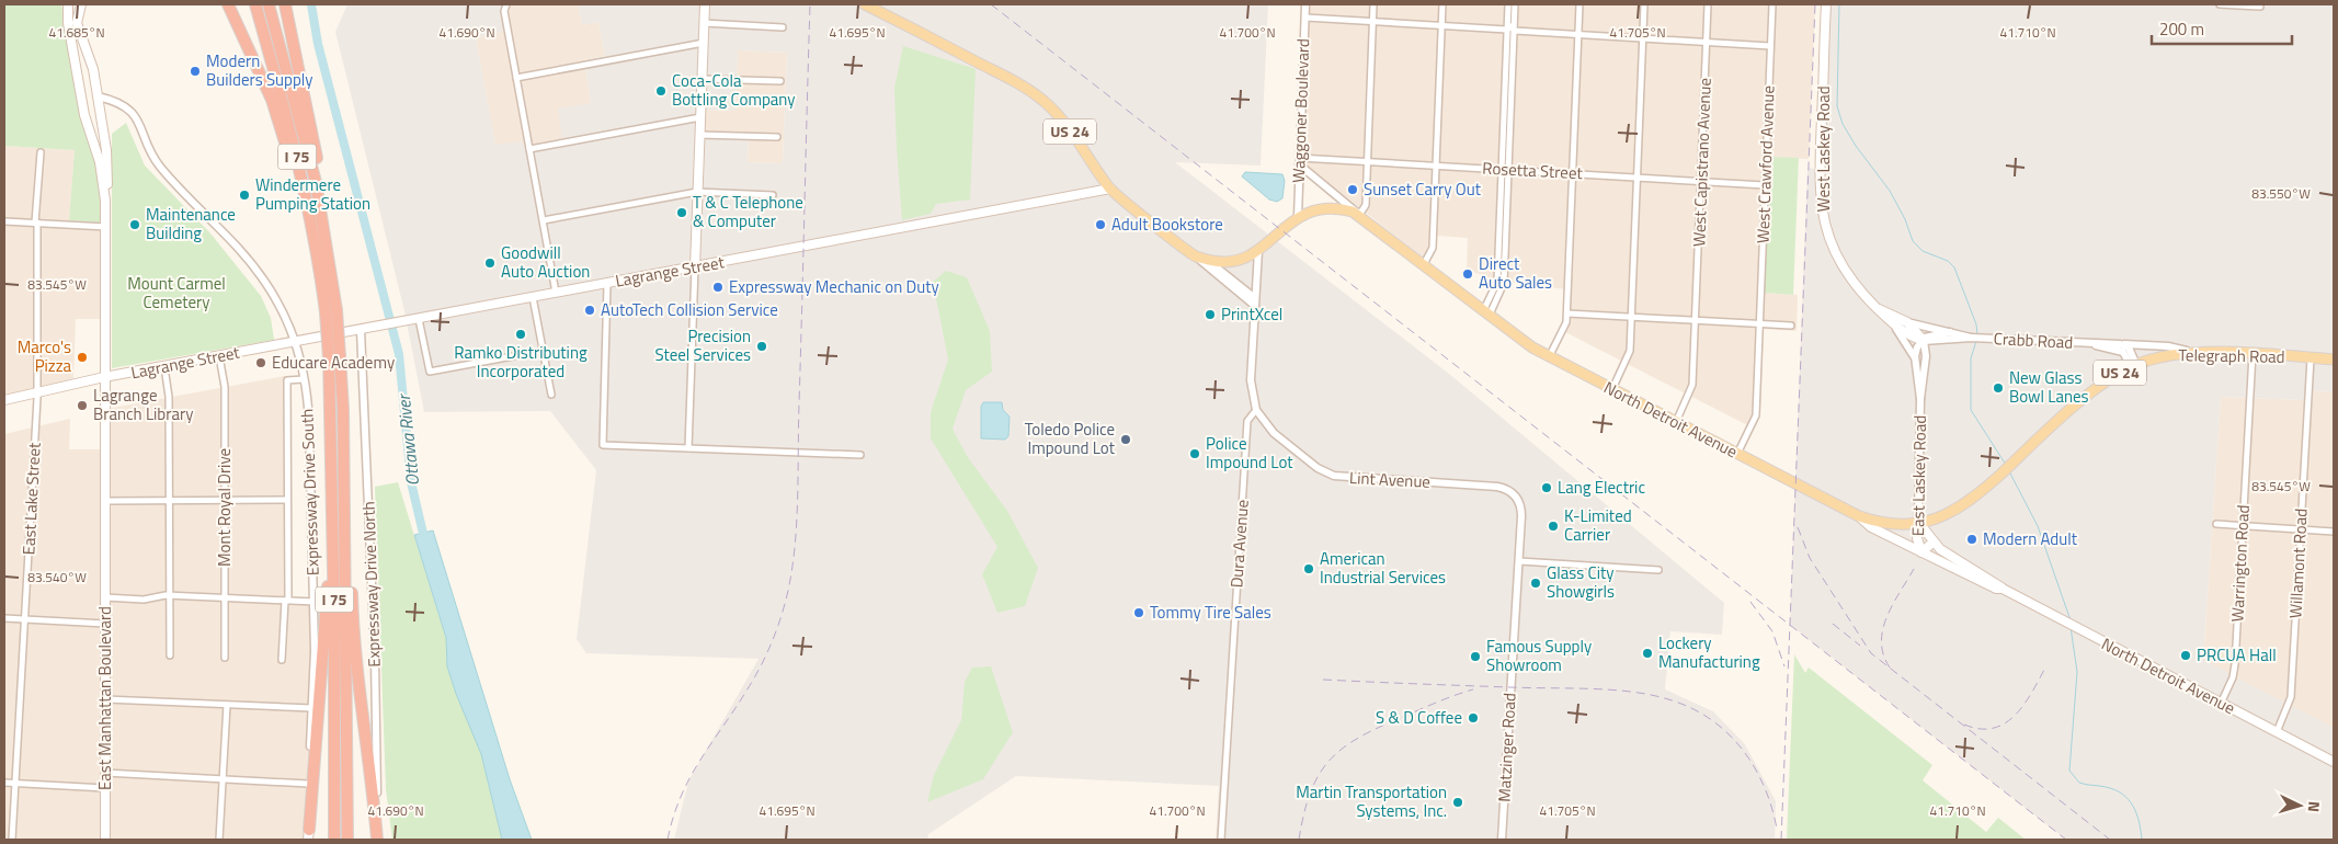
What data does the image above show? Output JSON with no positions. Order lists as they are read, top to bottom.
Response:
{
  "streets": {
    "highway": ["I 75"],
    "main road": [
      "US 24",
      "West Laskey Road",
      "Lagrange Street",
      "Telegraph Road",
      "North Detroit Avenue",
      "East Laskey Road",
      "East Manhattan Boulevard"
    ],
    "street": [
      "Waggoner Boulevard",
      "West Capistrano Avenue",
      "West Crawford Avenue",
      "Rosetta Street",
      "Crabb Road",
      "Lint Avenue",
      "Expressway Drive South",
      "East Lake Street",
      "Mont Royal Drive",
      "Dura Avenue",
      "Warrington Road",
      "Willamont Road",
      "Expressway Drive North",
      "Matzinger Road"
    ]
  },
  "crossings": [
    ["Waggoner Boulevard", "Rosetta Street"],
    ["Waggoner Boulevard", "North Detroit Avenue"],
    ["US 24", "Lagrange Street"],
    ["US 24", "North Detroit Avenue"],
    ["West Laskey Road", "Crabb Road"],
    ["West Laskey Road", "East Laskey Road"],
    ["West Capistrano Avenue", "Rosetta Street"],
    ["West Capistrano Avenue", "North Detroit Avenue"],
    ["West Crawford Avenue", "Rosetta Street"],
    ["West Crawford Avenue", "North Detroit Avenue"],
    ["Rosetta Street", "North Detroit Avenue"],
    ["Lagrange Street", "Expressway Drive South"],
    ["Lagrange Street", "East Lake Street"],
    ["Lagrange Street", "Mont Royal Drive"],
    ["Lagrange Street", "Expressway Drive North"],
    ["Lagrange Street", "East Manhattan Boulevard"],
    ["Crabb Road", "Telegraph Road"],
    ["Crabb Road", "East Laskey Road"],
    ["Telegraph Road", "North Detroit Avenue"],
    ["Telegraph Road", "East Laskey Road"],
    ["Telegraph Road", "Warrington Road"],
    ["Telegraph Road", "Willamont Road"],
    ["North Detroit Avenue", "East Laskey Road"],
    ["North Detroit Avenue", "Warrington Road"],
    ["North Detroit Avenue", "Willamont Road"],
    ["Lint Avenue", "Dura Avenue"],
    ["Lint Avenue", "Matzinger Road"]
  ],
  "water": ["Ottawa River"],
  "parks": ["Mount Carmel Cemetery"],
  "places": [
    "Modern Builders Supply",
    "Coca-Cola Bottling Company",
    "Sunset Carry Out",
    "Windermere Pumping Station",
    "T & C Telephone & Computer",
    "Maintenance Building",
    "Adult Bookstore",
    "Goodwill Auto Auction",
    "Direct Auto Sales",
    "Expressway Mechanic on Duty",
    "AutoTech Collision Service",
    "PrintXcel",
    "Ramko Distributing Incorporated",
    "Precision Steel Services",
    "Marco's Pizza",
    "Educare Academy",
    "New Glass Bowl Lanes",
    "Lagrange Branch Library",
    "Toledo Police Impound Lot",
    "Police Impound Lot",
    "Lang Electric",
    "K-Limited Carrier",
    "Modern Adult",
    "American Industrial Services",
    "Glass City Showgirls",
    "Tommy Tire Sales",
    "Lockery Manufacturing",
    "PRCUA Hall",
    "Famous Supply Showroom",
    "S & D Coffee",
    "Martin Transportation Systems, Inc."
  ],
  "scale_bar": "200 m",
  "north": "right",
  "coordinates": [
    "41.690°N",
    "41.695°N",
    "41.700°N",
    "41.705°N",
    "41.710°N",
    "41.685°N",
    "83.550°W",
    "83.545°W",
    "83.540°W"
  ]
}
